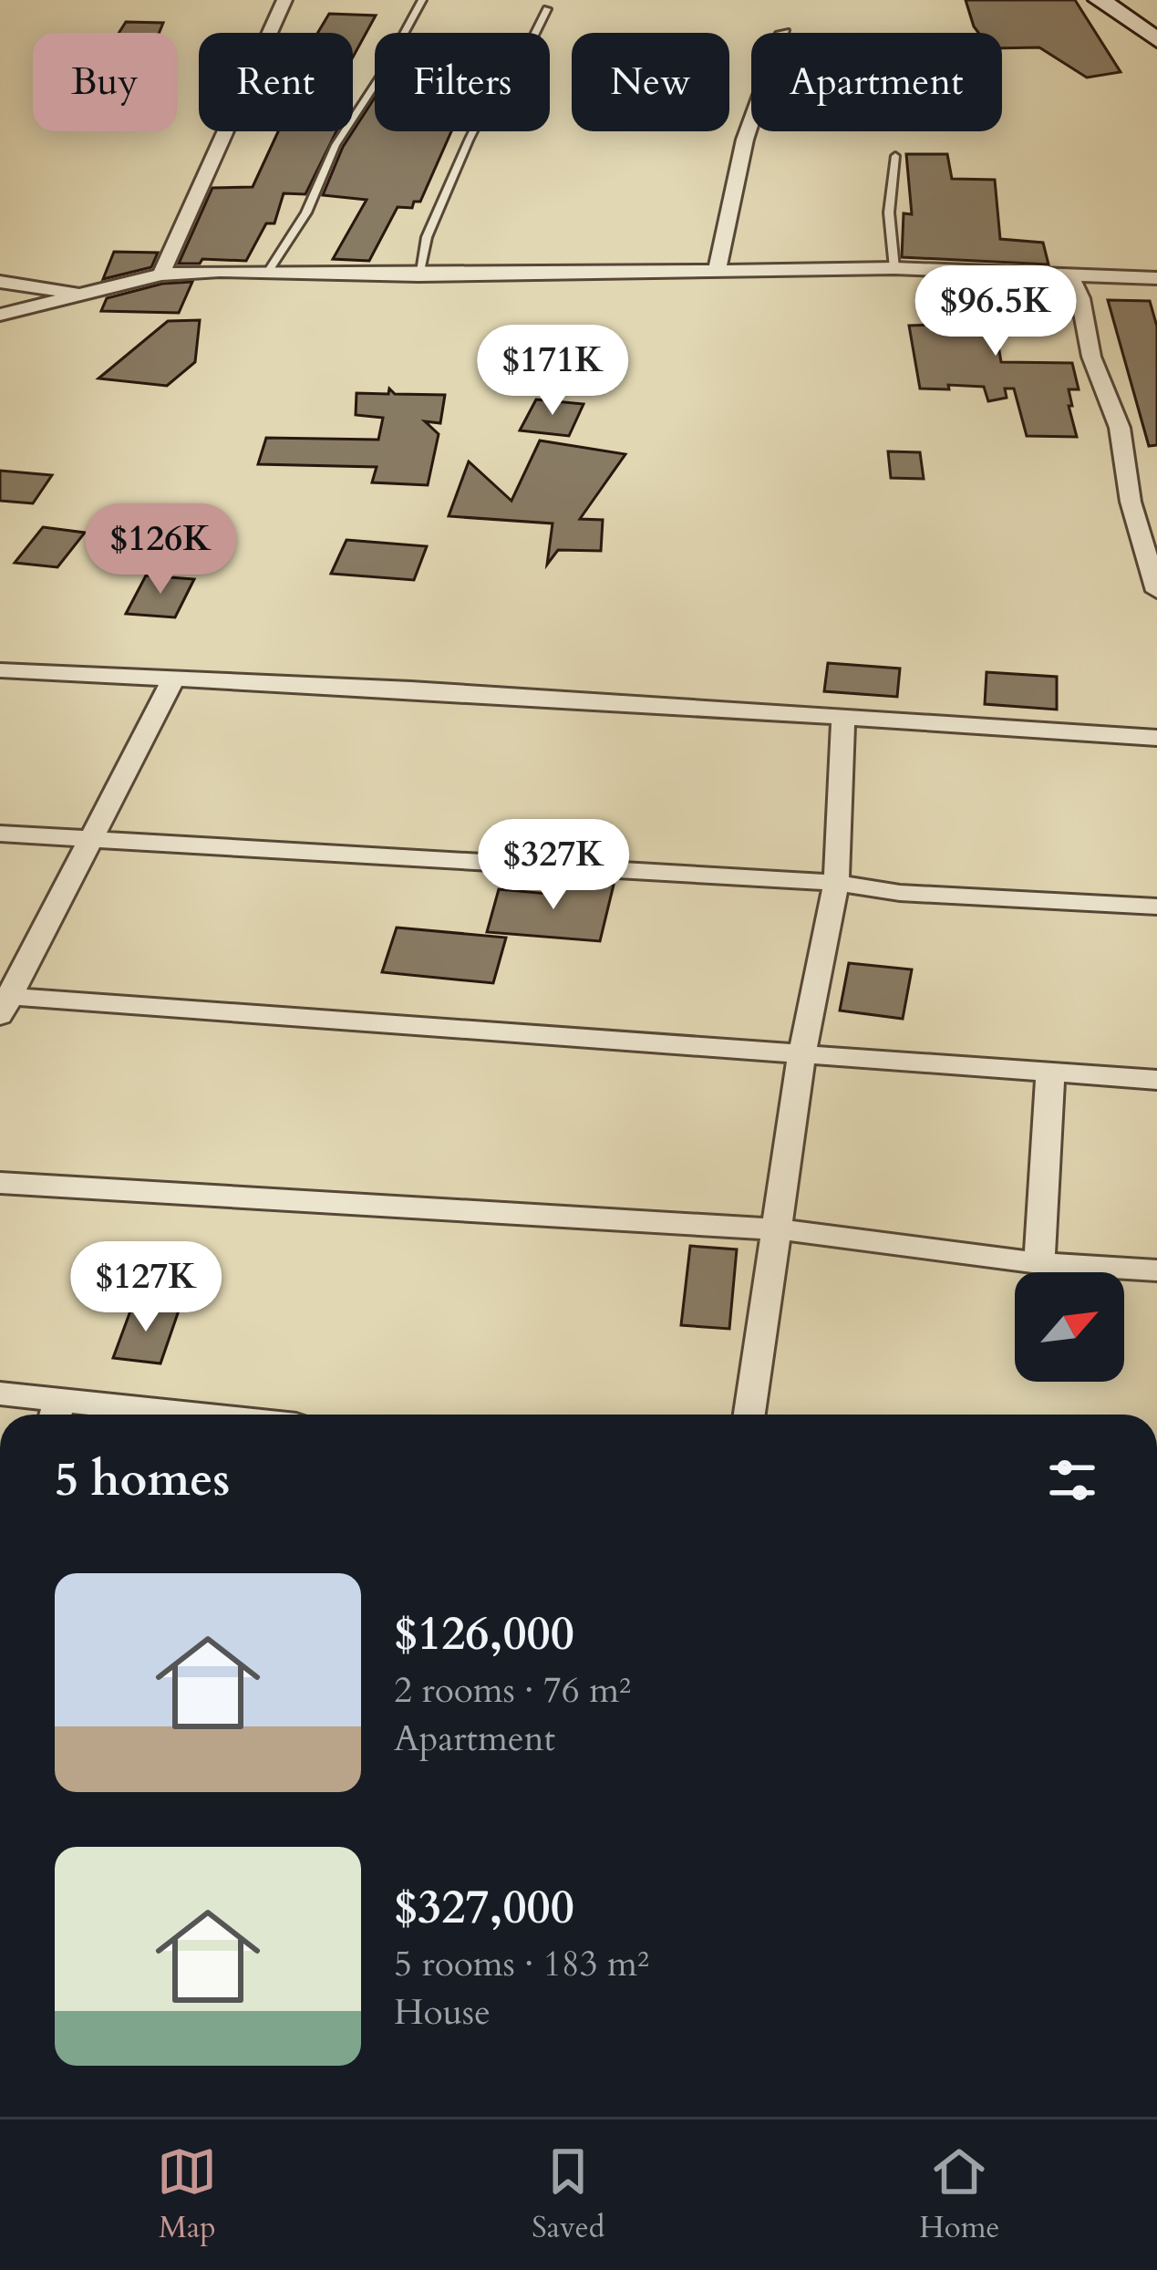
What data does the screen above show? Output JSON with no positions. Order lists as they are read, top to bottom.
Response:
{
  "north": "top right",
  "page": {
    "chip": [
      "Buy",
      "Rent",
      "Filters",
      "New",
      "Apartment"
    ],
    "price": [
      "$96.5K",
      "$171K",
      "$126K",
      "$327K",
      "$127K"
    ],
    "heading": "5 homes",
    "list": [
      {
        "name": "$126,000",
        "note": "2 rooms · 76 m² · Apartment"
      },
      {
        "name": "$327,000",
        "note": "5 rooms · 183 m² · House"
      }
    ],
    "tabs": ["Map", "Saved", "Home"]
  }
}
